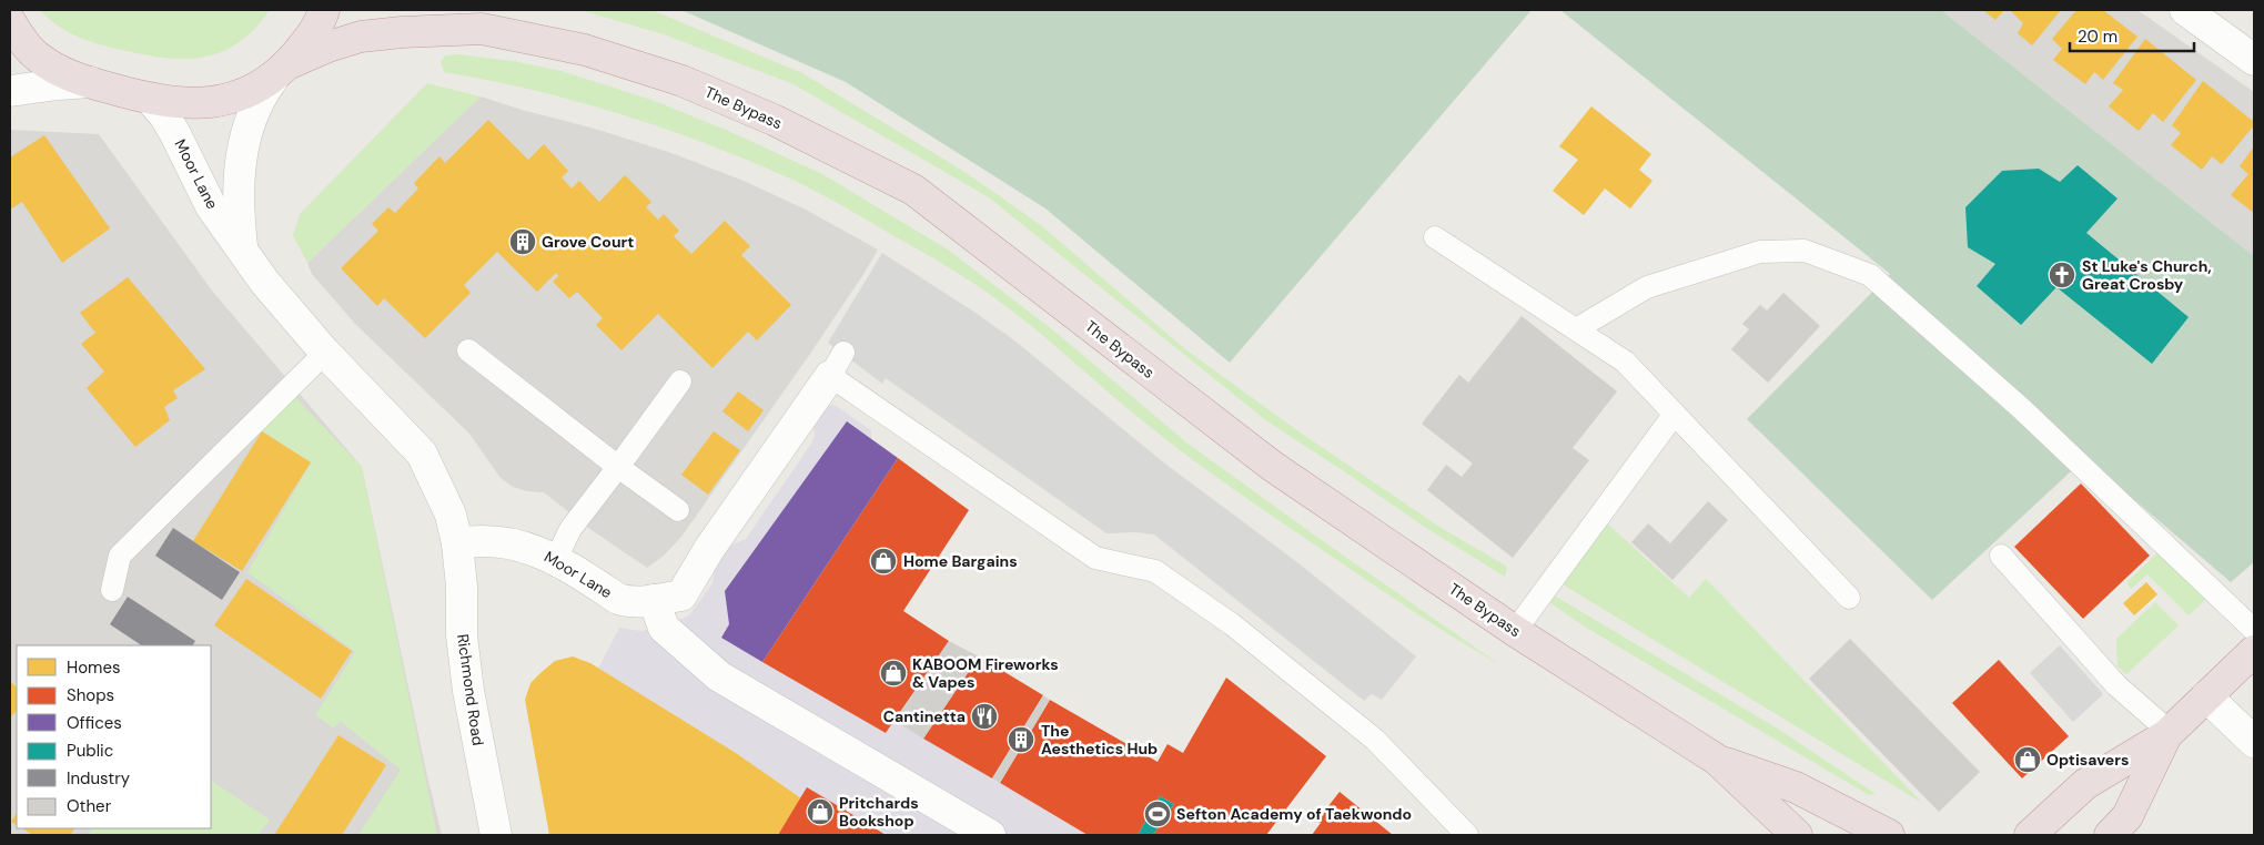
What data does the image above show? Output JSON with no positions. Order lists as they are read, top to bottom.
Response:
{
  "streets": {
    "highway": ["The Bypass"],
    "street": ["Moor Lane", "Richmond Road"]
  },
  "crossings": [
    ["The Bypass", "Moor Lane"],
    ["Moor Lane", "Richmond Road"]
  ],
  "places": {
    "building": ["Grove Court", "The Aesthetics Hub"],
    "church": ["St Luke's Church, Great Crosby"],
    "shop": [
      "Home Bargains",
      "KABOOM Fireworks & Vapes",
      "Optisavers",
      "Pritchards Bookshop"
    ],
    "restaurant": ["Cantinetta"],
    "sports": ["Sefton Academy of Taekwondo"]
  },
  "legend": [
    "Homes",
    "Shops",
    "Offices",
    "Public",
    "Industry",
    "Other"
  ],
  "scale_bar": "20 m"
}
